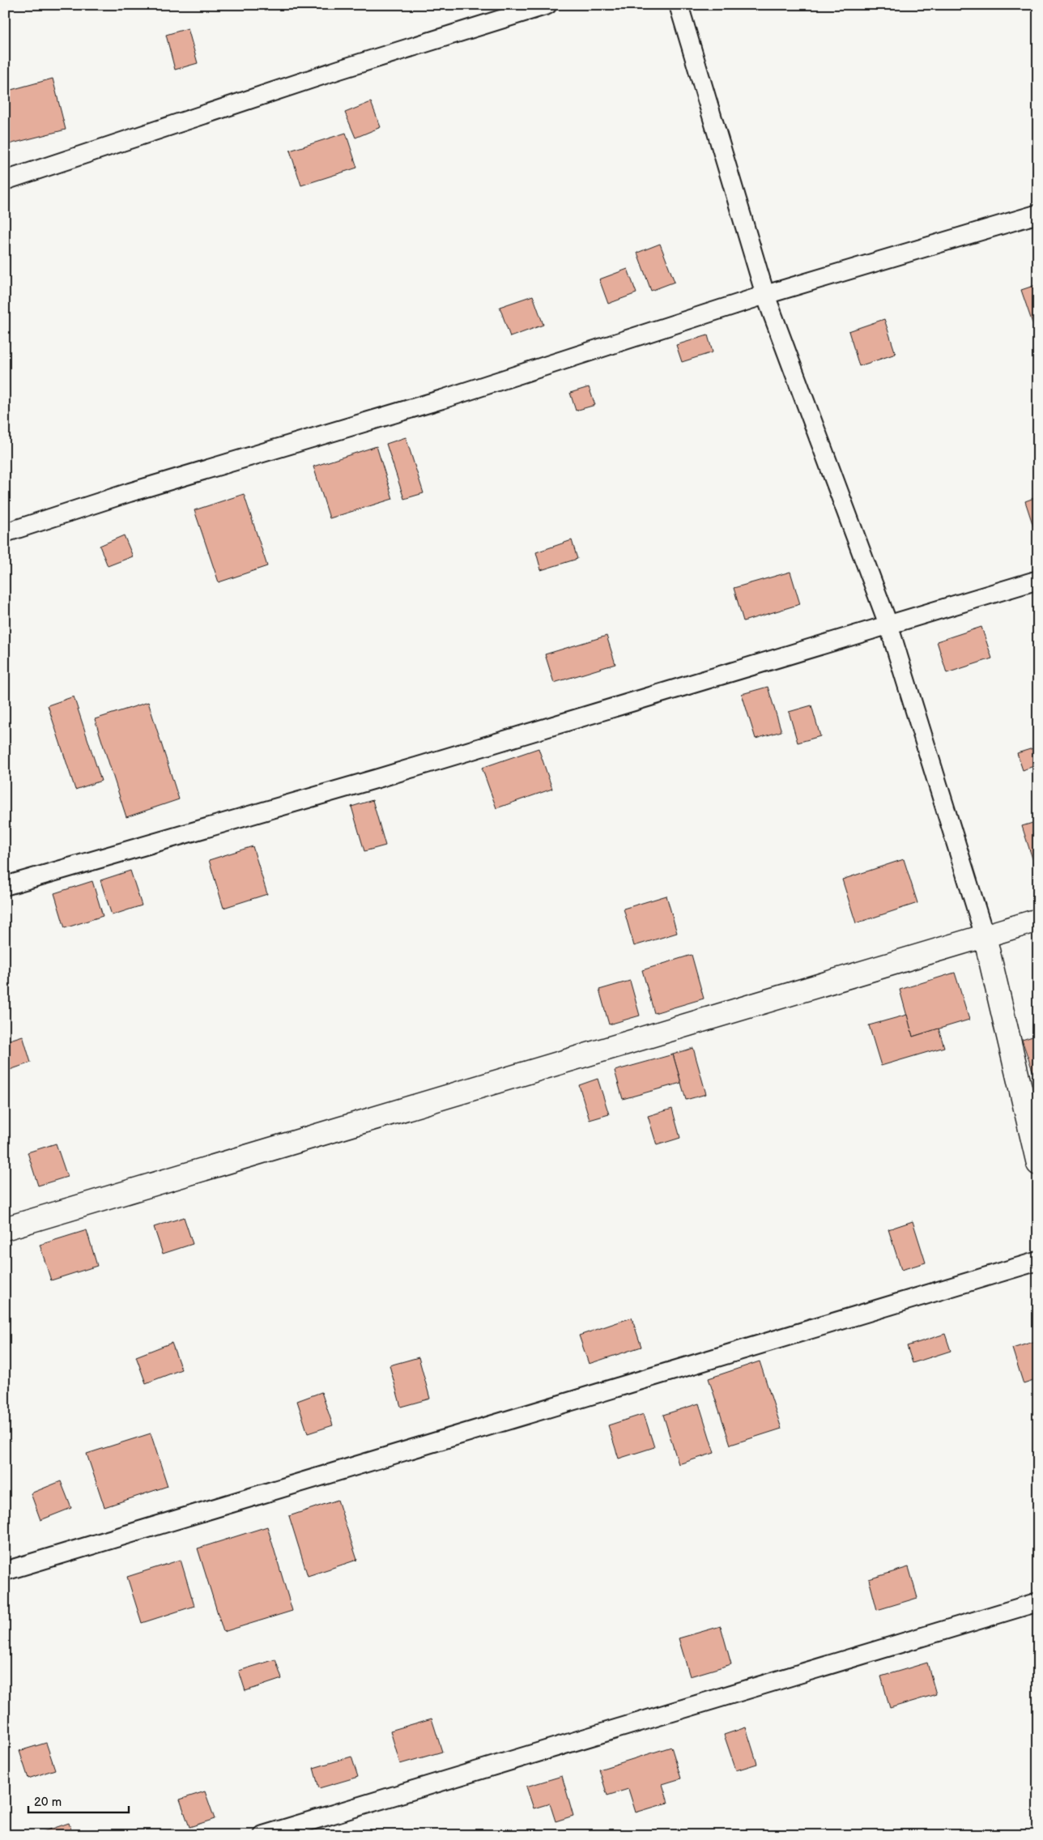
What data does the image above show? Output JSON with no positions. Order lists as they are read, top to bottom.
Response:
{
  "scale_bar": "20 m"
}
